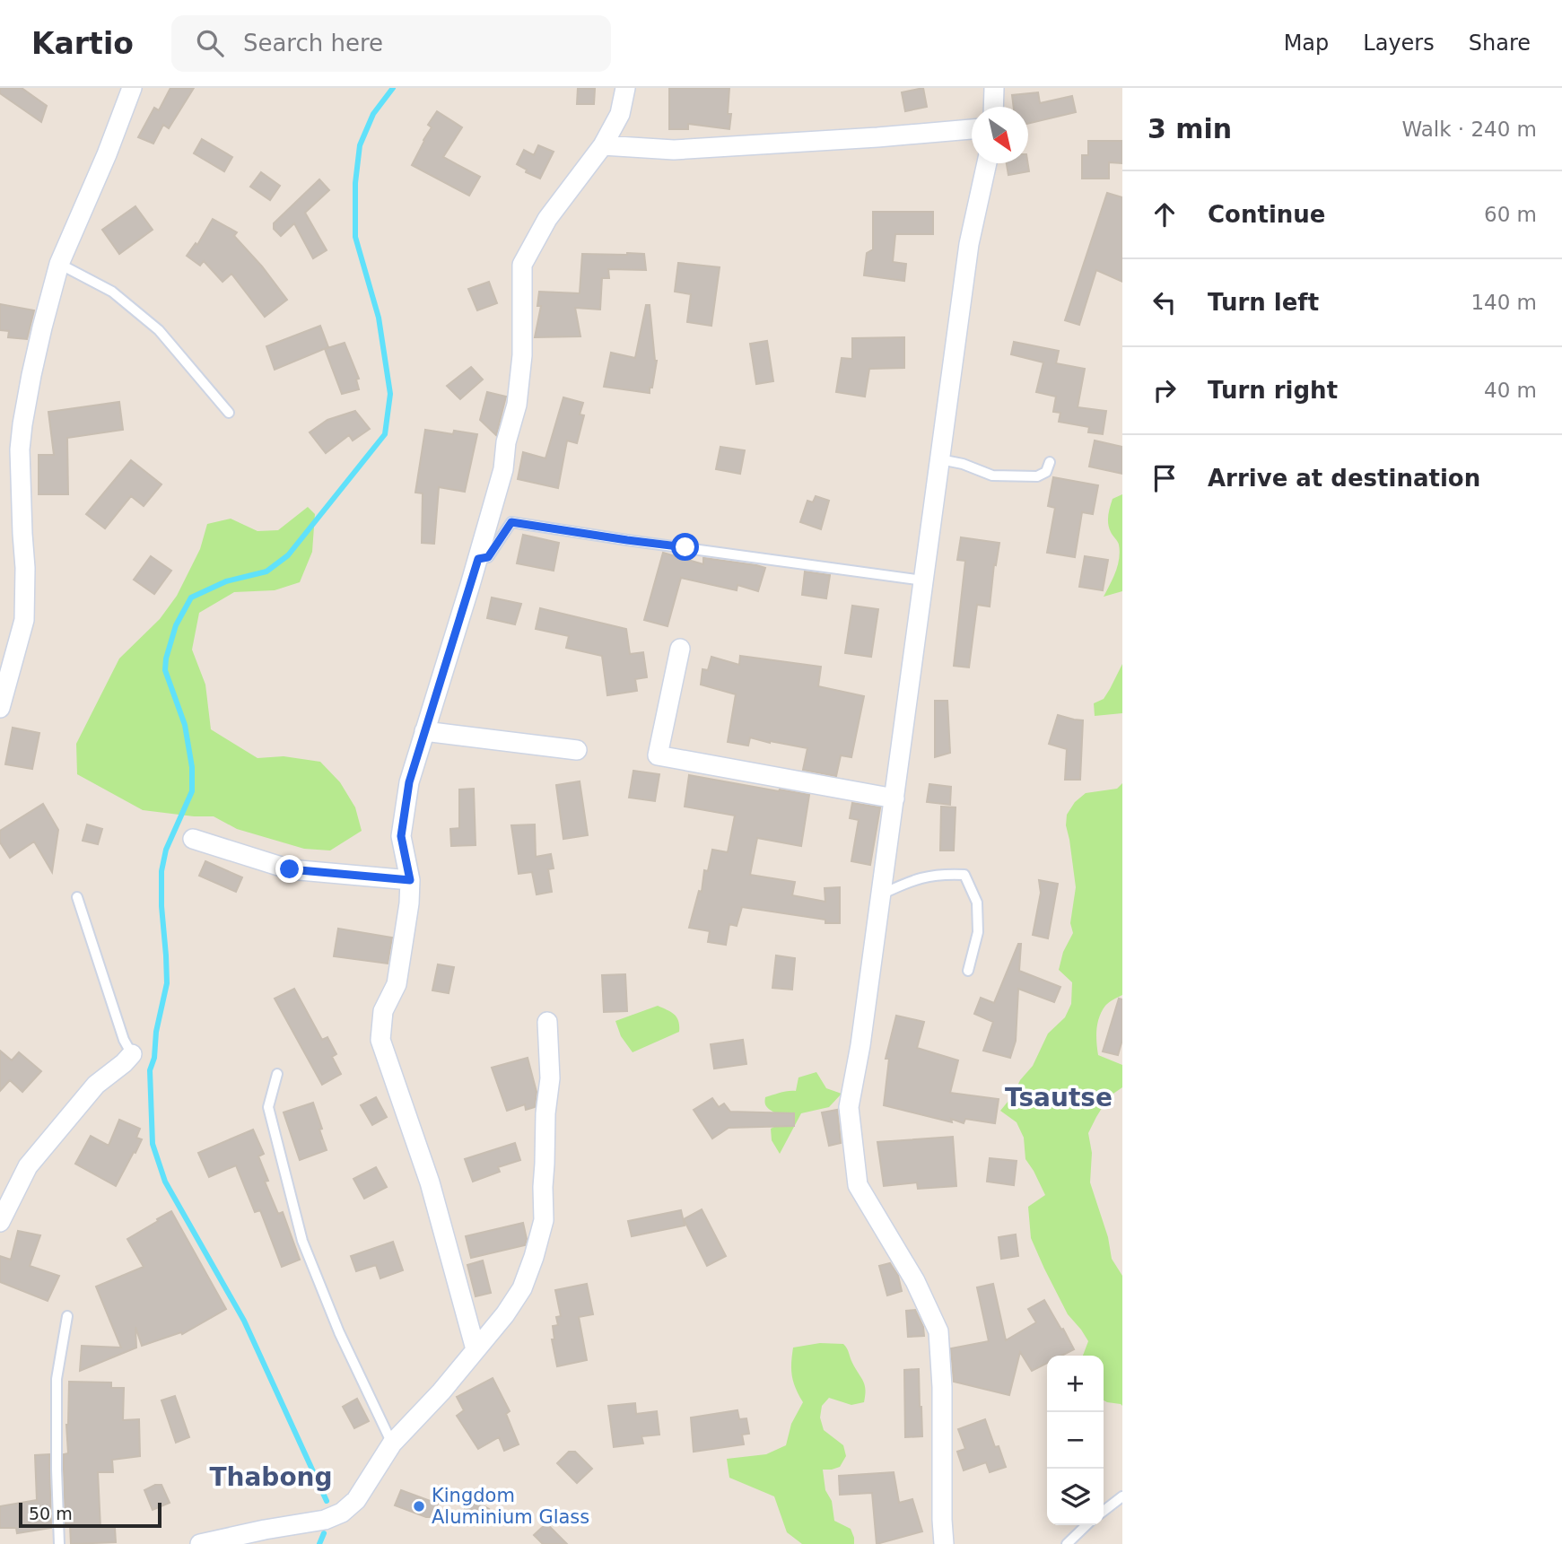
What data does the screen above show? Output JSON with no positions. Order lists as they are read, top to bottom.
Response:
{
  "districts": ["Tsautse", "Thabong"],
  "places": ["Kingdom Aluminium Glass"],
  "scale_bar": "50 m",
  "north": "bottom right",
  "page": {
    "header": "Kartio",
    "search": "Search here",
    "nav": ["Map", "Layers", "Share"],
    "heading": ["3 min", "Walk · 240 m"],
    "list": [
      ["Continue", "60 m"],
      ["Turn left", "140 m"],
      ["Turn right", "40 m"],
      "Arrive at destination"
    ],
    "map_buttons": ["+", "−"],
    "scale": "50 m"
  }
}
